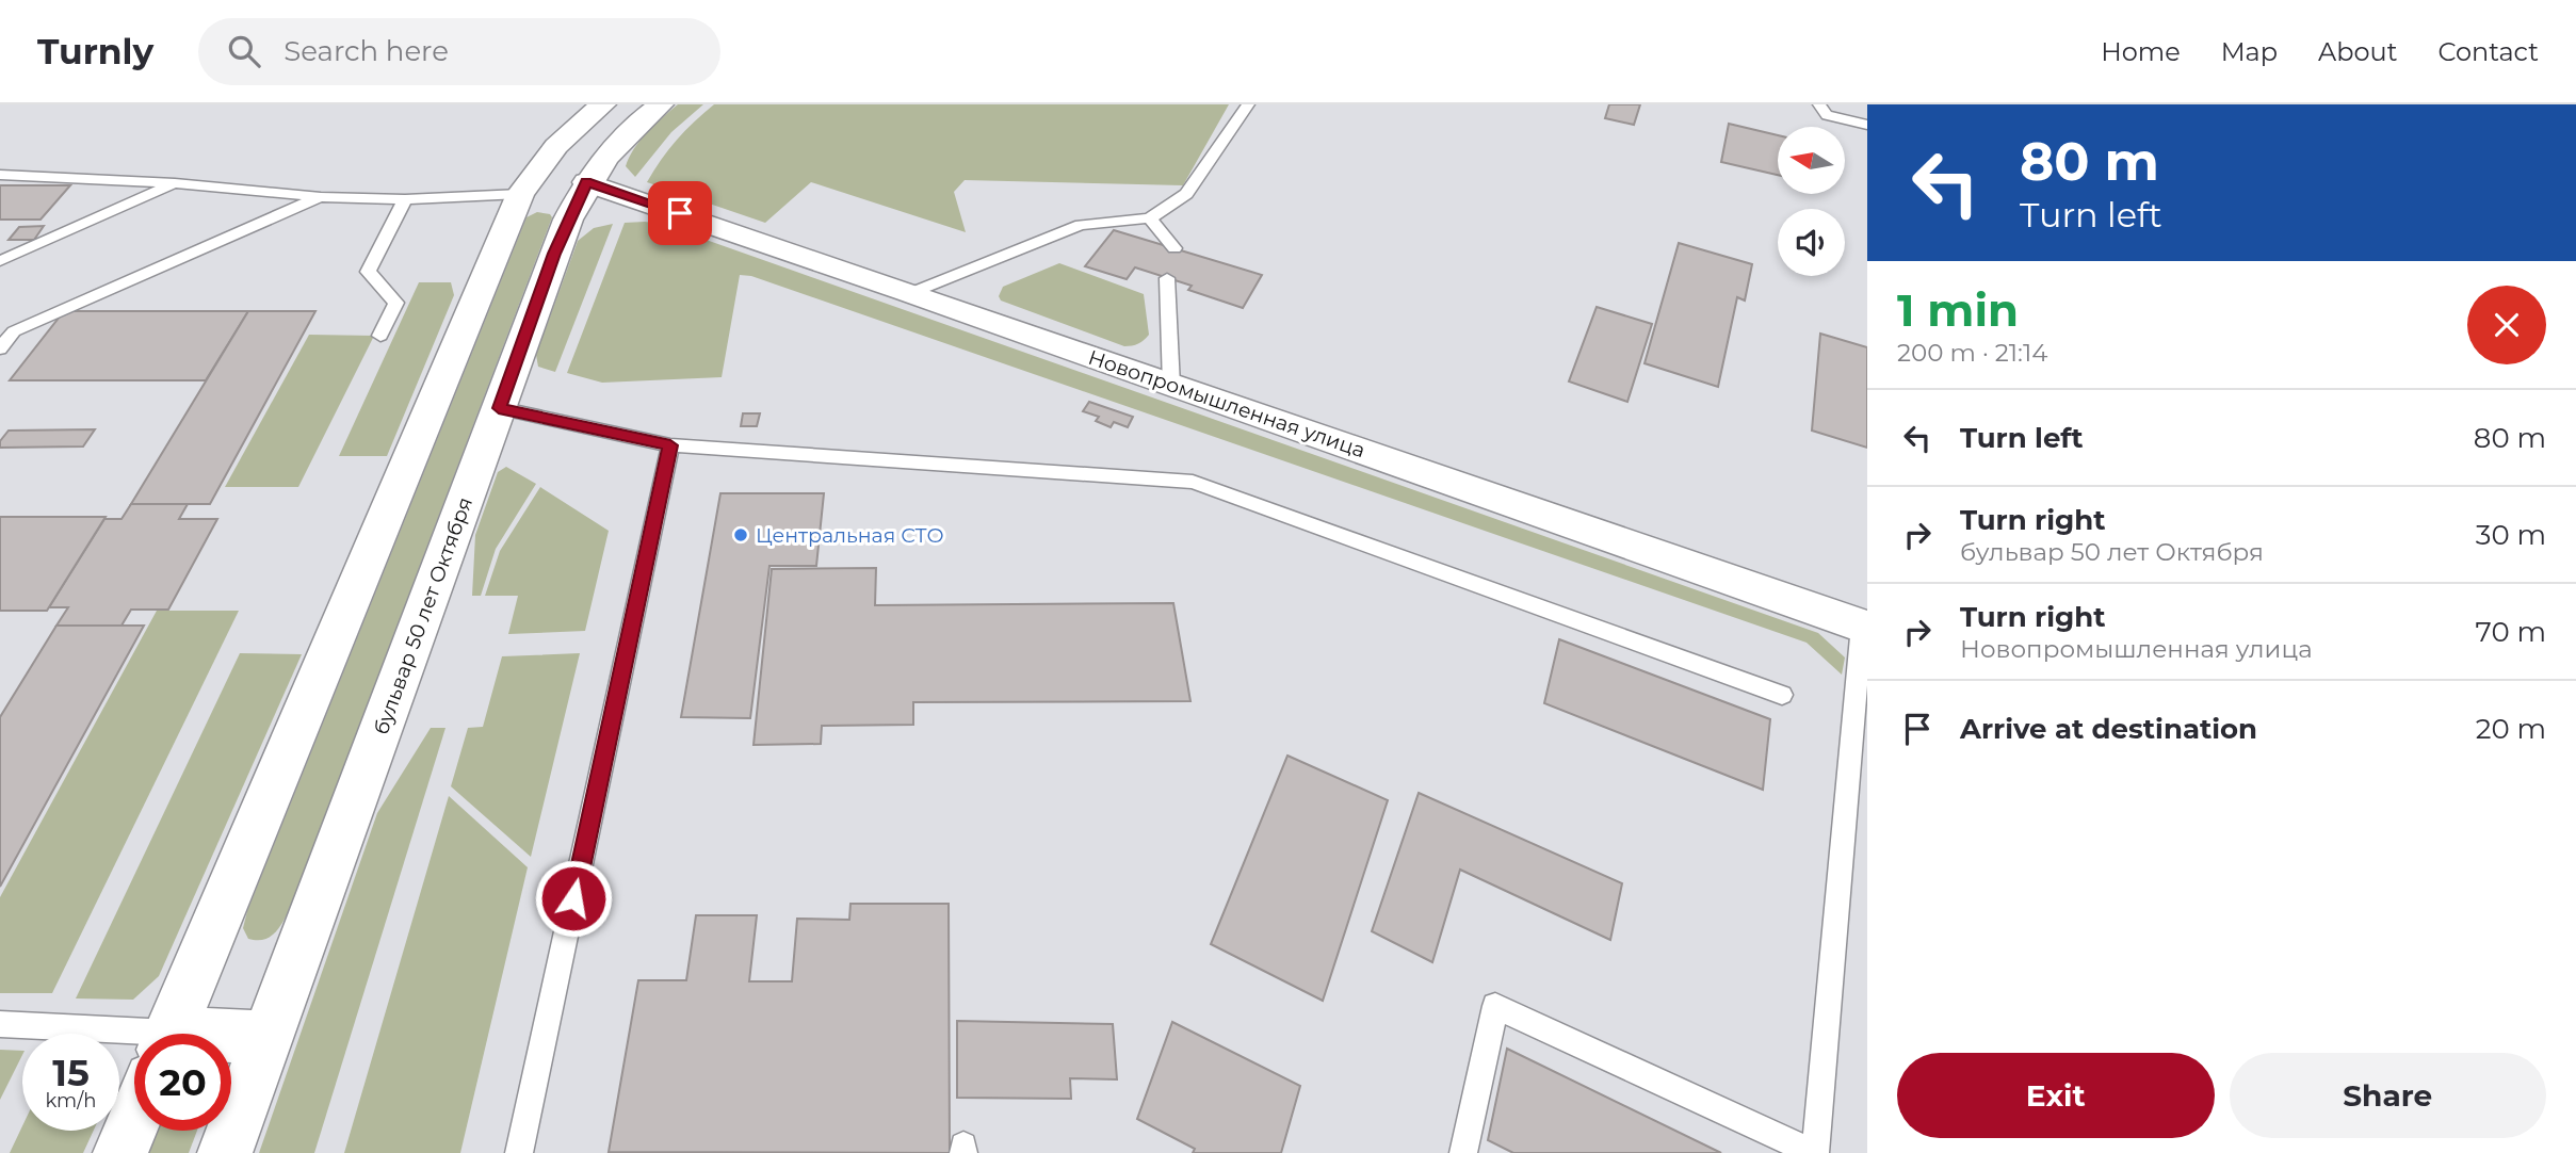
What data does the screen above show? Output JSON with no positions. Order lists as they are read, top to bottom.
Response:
{
  "streets": {
    "main road": ["Новопромышленная улица", "бульвар 50 лет Октября"]
  },
  "crossings": [
    ["Новопромышленная улица", "бульвар 50 лет Октября"]
  ],
  "places": ["Центральная СТО"],
  "north": "left",
  "page": {
    "header": "Turnly",
    "search": "Search here",
    "nav": [
      "Home",
      "Map",
      "About",
      "Contact"
    ],
    "turn": ["80 m", "Turn left"],
    "heading": ["1 min", "200 m · 21:14"],
    "list": [
      {
        "name": "Turn left",
        "value": "80 m"
      },
      {
        "name": "Turn right",
        "note": "бульвар 50 лет Октября",
        "value": "30 m"
      },
      {
        "name": "Turn right",
        "note": "Новопромышленная улица",
        "value": "70 m"
      },
      {
        "name": "Arrive at destination",
        "value": "20 m"
      }
    ],
    "speed": "15 km/h",
    "limit": "20",
    "buttons": ["Exit", "Share"]
  }
}
